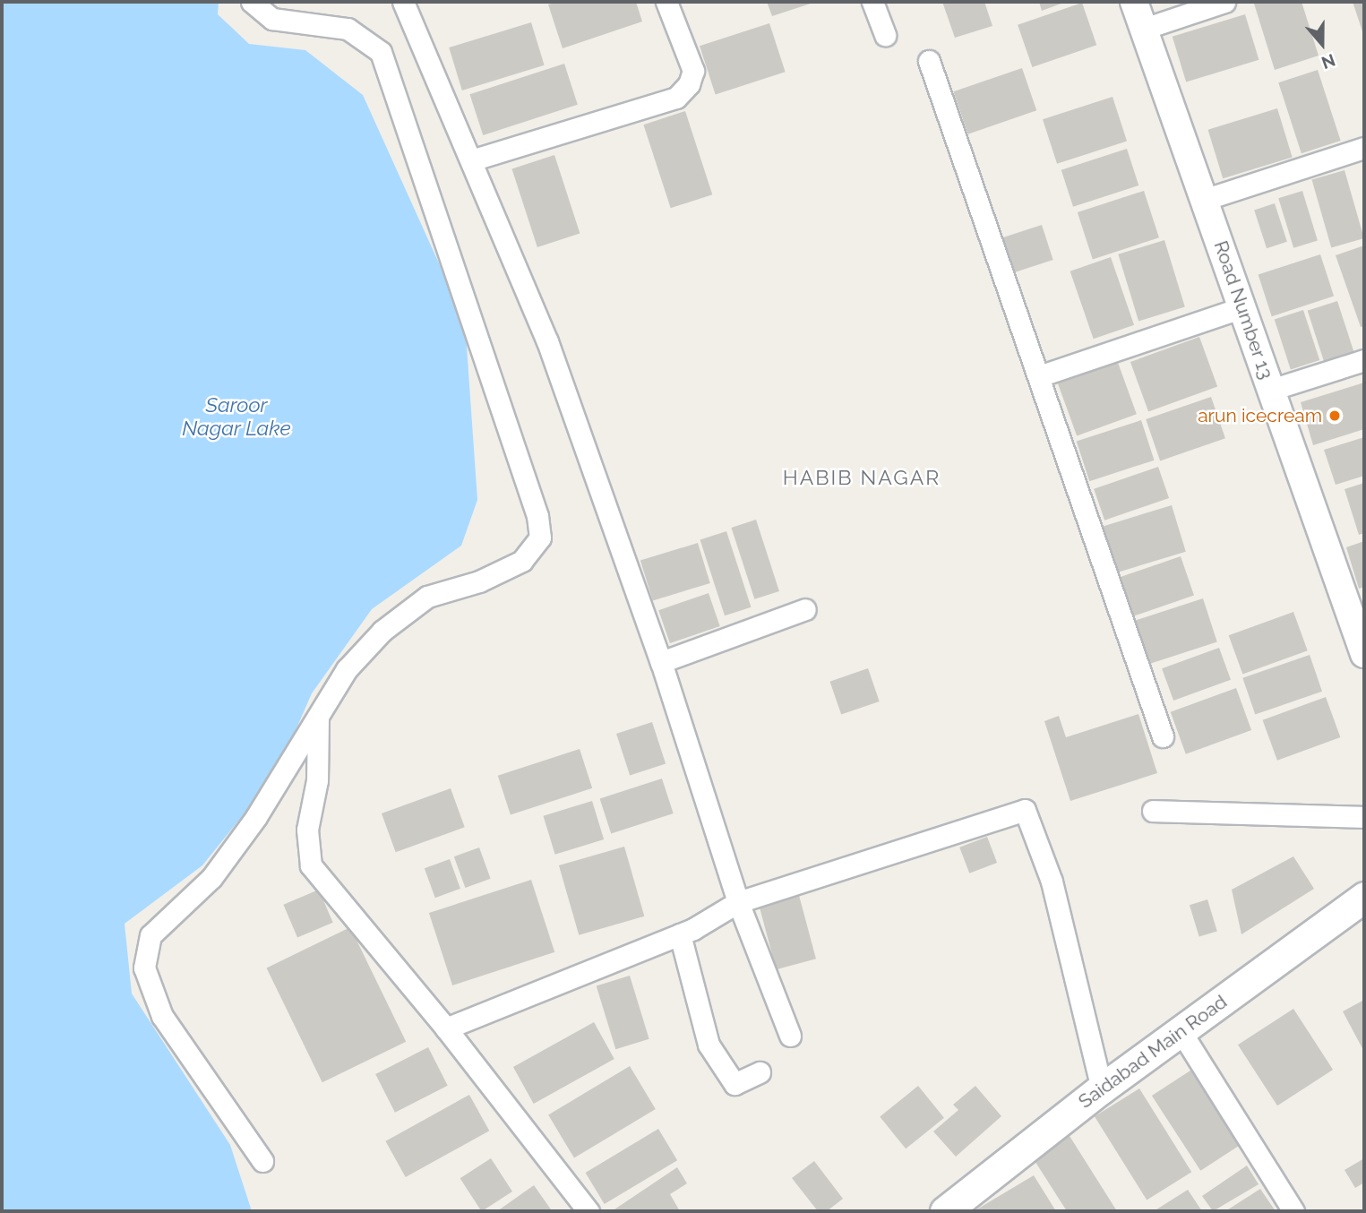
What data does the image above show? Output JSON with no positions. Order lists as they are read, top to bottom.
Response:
{
  "streets": {
    "main road": ["Saidabad Main Road"],
    "street": ["Road Number 13"]
  },
  "districts": ["HABIB NAGAR"],
  "water": ["Saroor Nagar Lake"],
  "places": ["arun icecream"],
  "north": "bottom"
}
